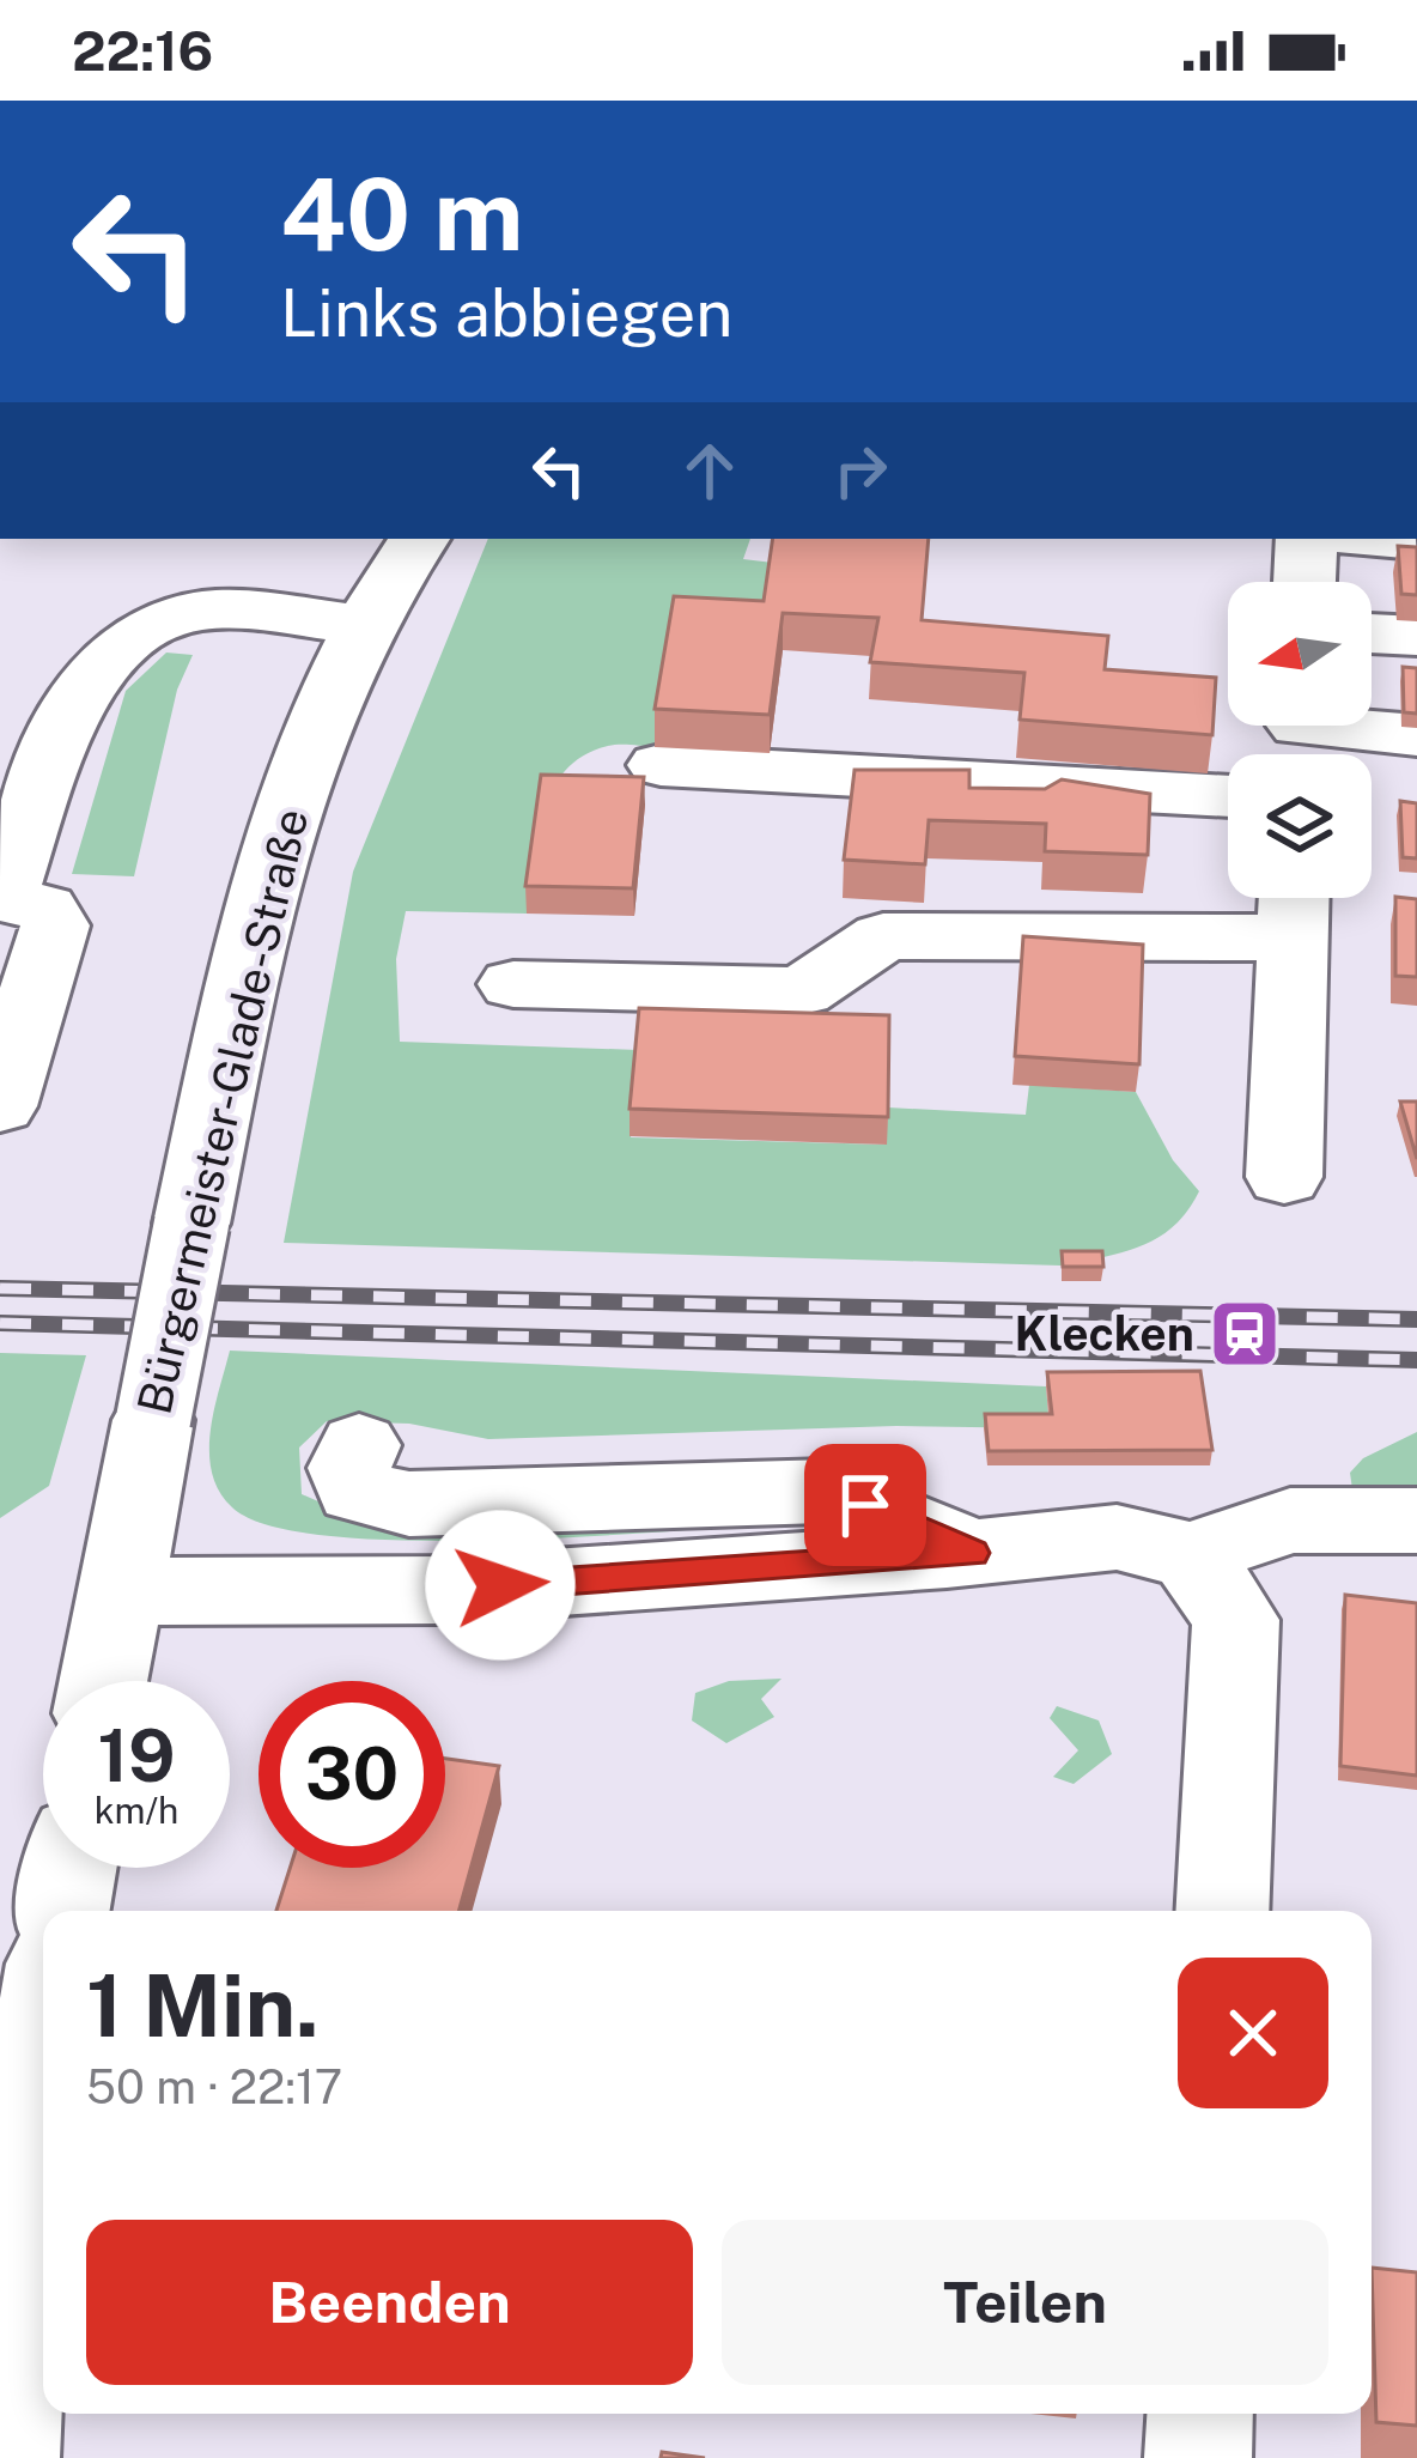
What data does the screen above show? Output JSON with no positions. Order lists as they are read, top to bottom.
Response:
{
  "streets": {
    "street": ["Bürgermeister-Glade-Straße"]
  },
  "places": {
    "station": ["Klecken"]
  },
  "north": "left",
  "page": {
    "status": "22:16",
    "turn": ["40 m", "Links abbiegen"],
    "speed": "19 km/h",
    "limit": "30",
    "heading": ["1 Min.", "50 m · 22:17"],
    "buttons": ["Beenden", "Teilen"]
  }
}
